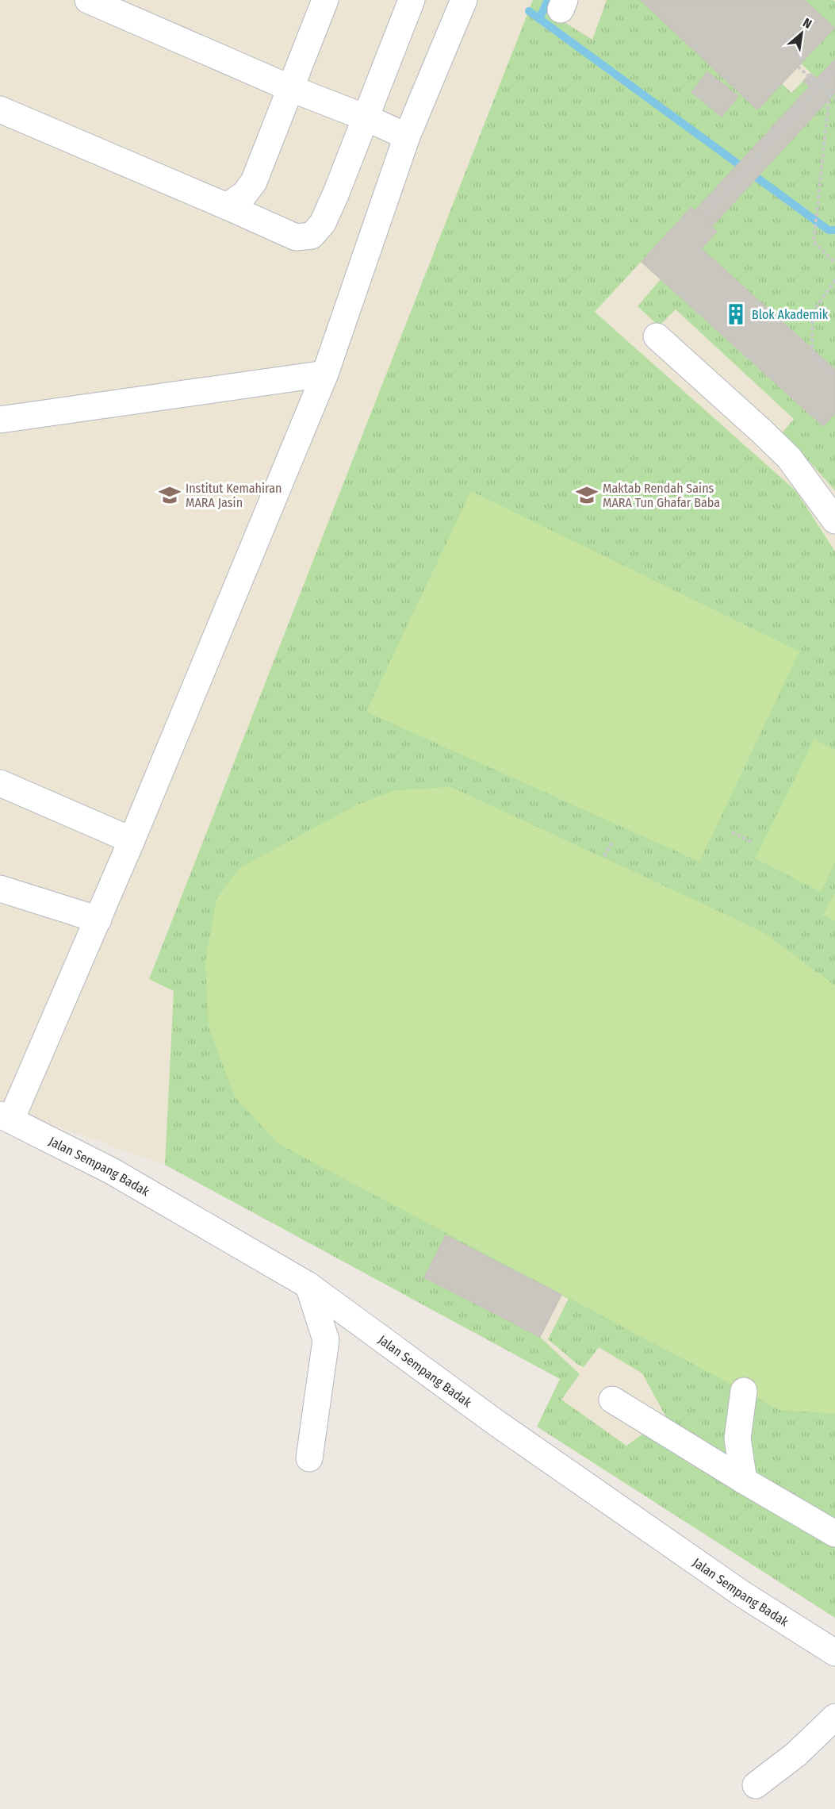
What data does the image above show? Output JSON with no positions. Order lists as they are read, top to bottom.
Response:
{
  "streets": {
    "street": ["Jalan Sempang Badak"]
  },
  "places": {
    "building": ["Blok Akademik"],
    "school or university": ["Institut Kemahiran MARA Jasin", "Maktab Rendah Sains MARA Tun Ghafar Baba"]
  },
  "north": "top right"
}
